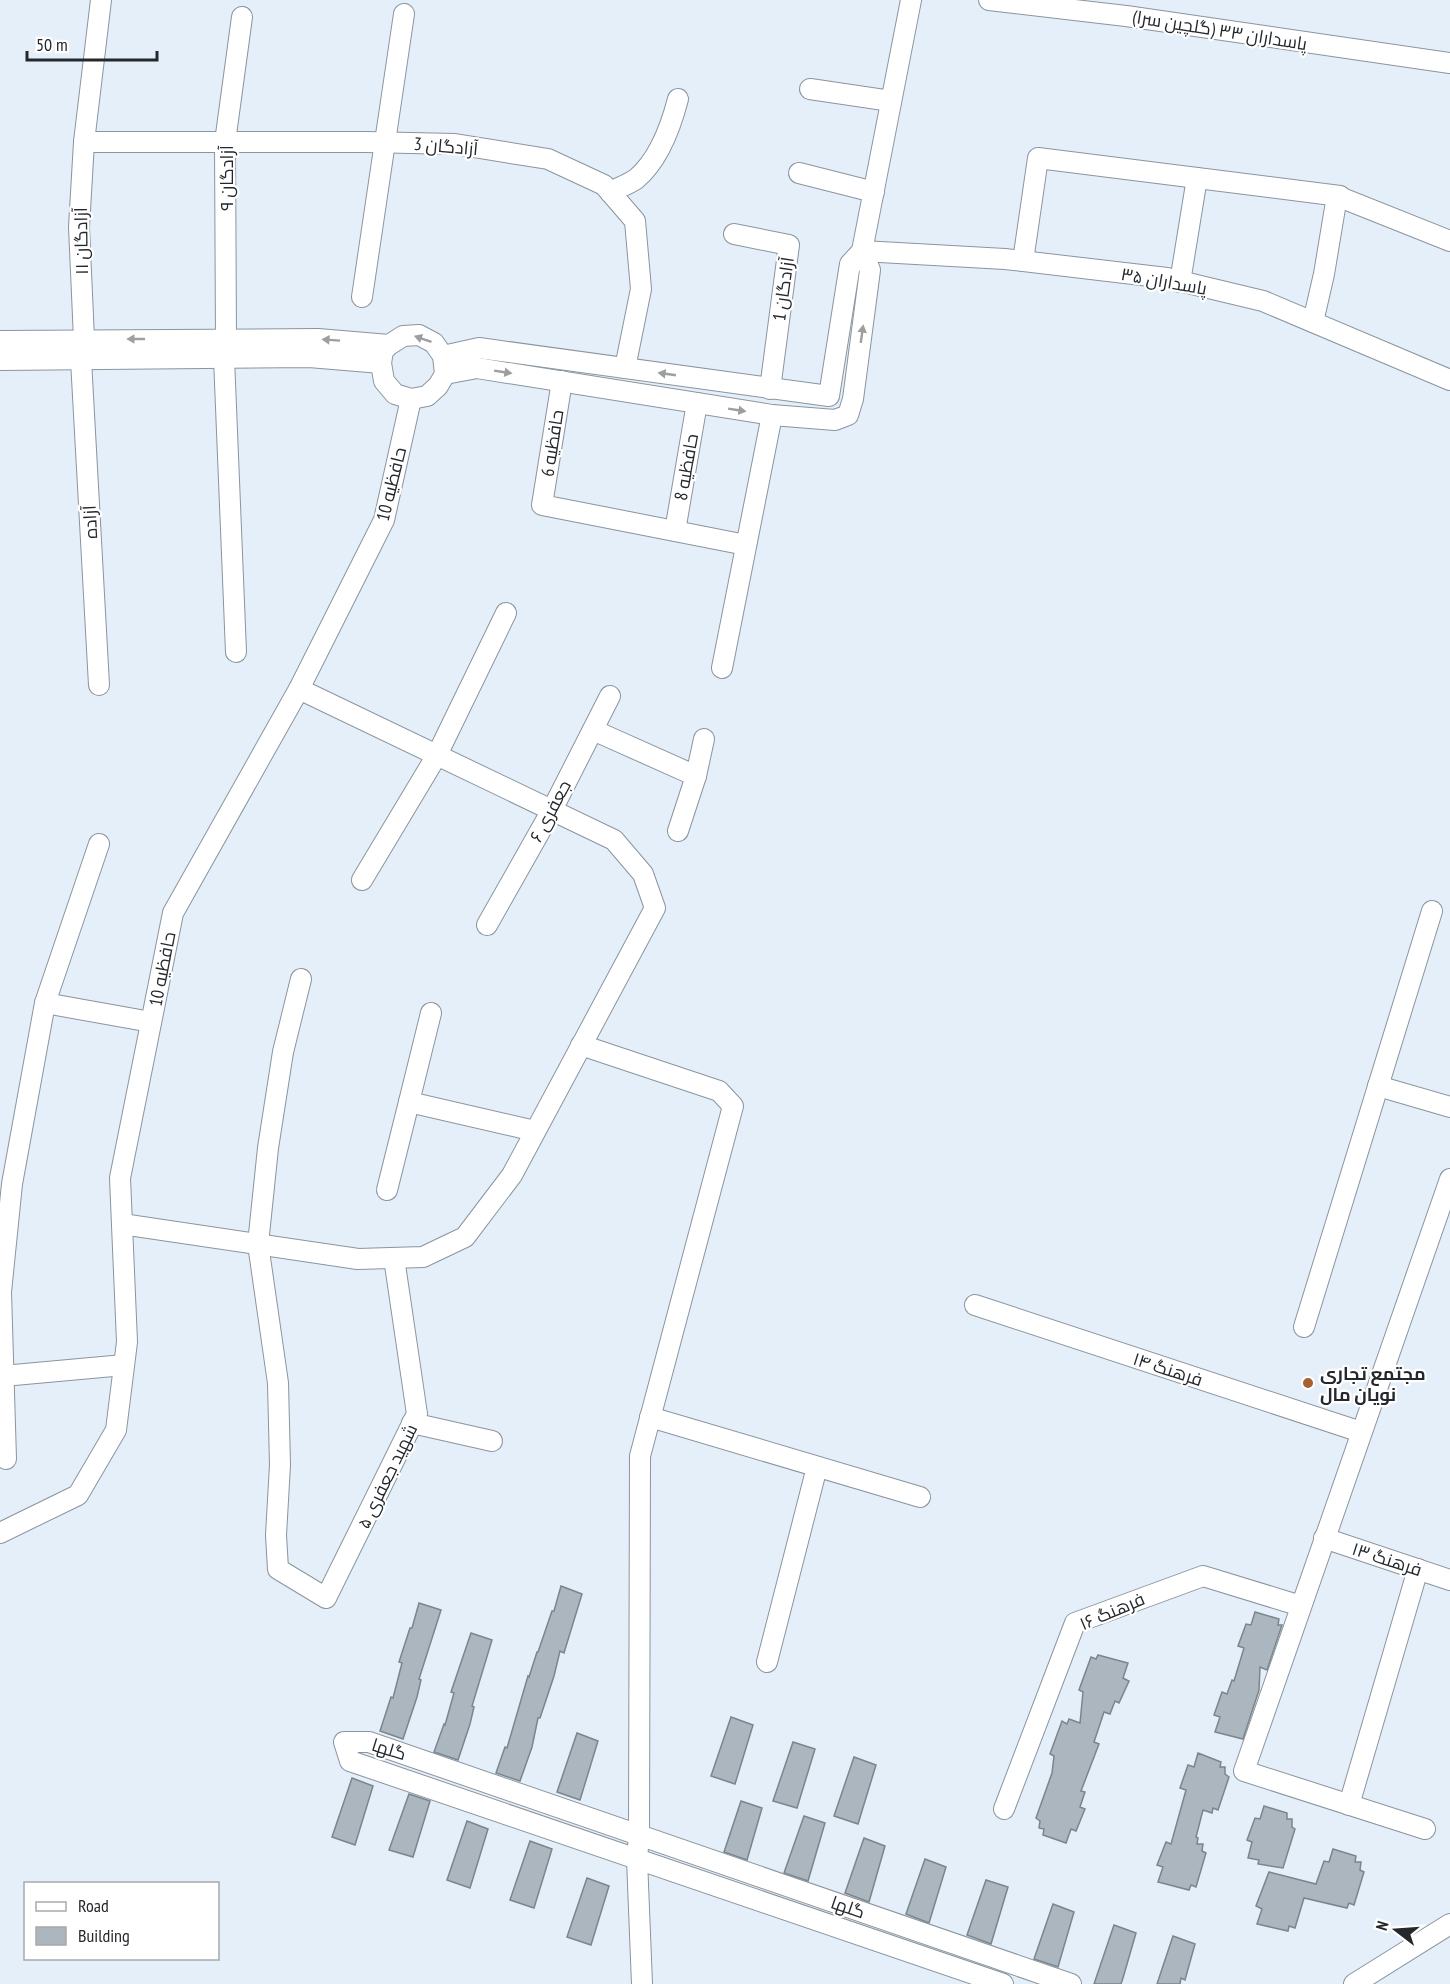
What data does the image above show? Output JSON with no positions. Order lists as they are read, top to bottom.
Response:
{
  "streets": {
    "street": [
      "پاسداران ۳۳ (گلچین سرا)",
      "آزادگان 3",
      "آزادگان ۹",
      "آزادگان ۱۱",
      "پاسداران ۳۵",
      "آزادگان 1",
      "حافظیه 6",
      "حافظیه 8",
      "حافظیه 10",
      "آزاده",
      "جعفری ۶",
      "فرهنگ ۱۴",
      "شهید جعفری ۵",
      "فرهنگ ۱۳",
      "فرهنگ ۱۶",
      "گلها"
    ]
  },
  "crossings": [
    ["آزادگان 3", "آزادگان ۹"],
    ["آزادگان 3", "آزادگان ۱۱"],
    ["حافظیه 6", "حافظیه 8"]
  ],
  "places": ["مجتمع تجاری نویان مال"],
  "legend": ["Road", "Building"],
  "scale_bar": "50 m",
  "north": "left"
}
